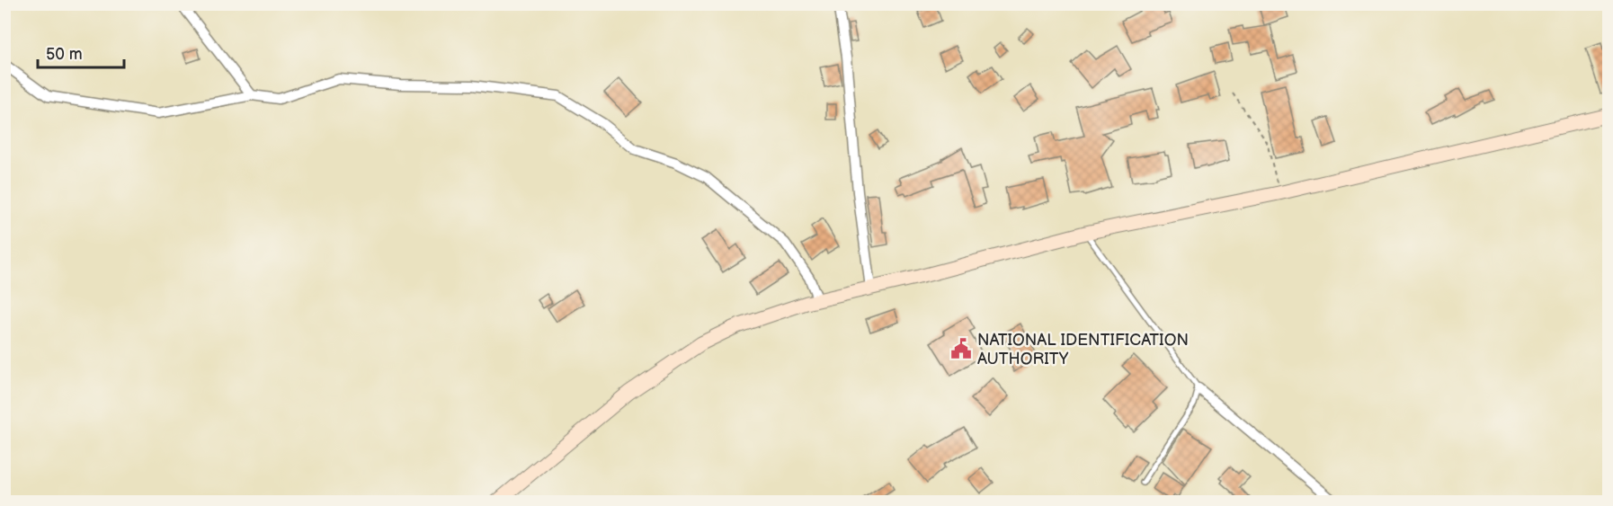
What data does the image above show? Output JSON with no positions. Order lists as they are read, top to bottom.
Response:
{
  "places": {
    "public building": ["NATIONAL IDENTIFICATION AUTHORITY"]
  },
  "scale_bar": "50 m"
}
